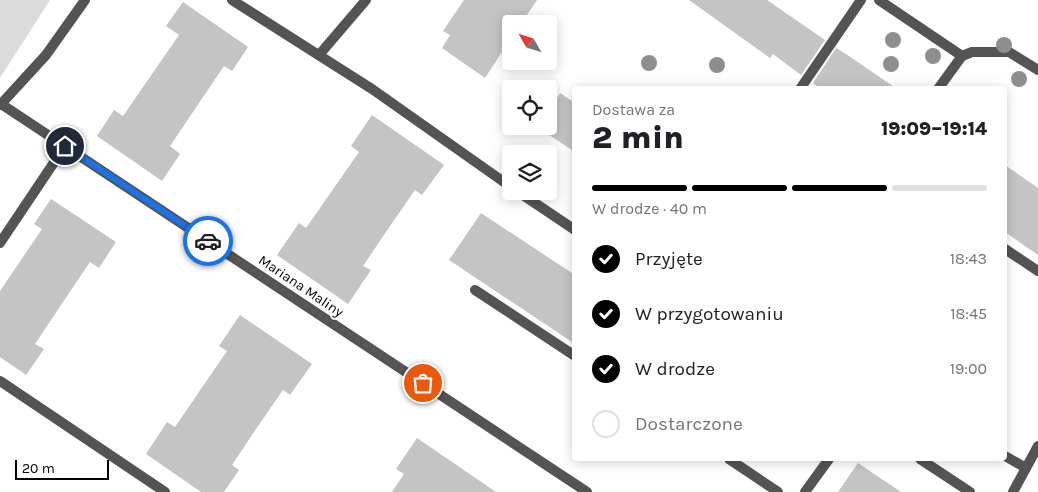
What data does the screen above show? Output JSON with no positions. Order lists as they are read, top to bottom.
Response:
{
  "streets": {
    "street": ["Mariana Maliny"]
  },
  "scale_bar": "20 m",
  "north": "top left",
  "page": {
    "heading": ["2 min", "Dostawa za", "19:09–19:14"],
    "bar": "W drodze · 40 m",
    "list": [
      ["Przyjęte", "18:43"],
      ["W przygotowaniu", "18:45"],
      ["W drodze", "19:00"],
      "Dostarczone"
    ],
    "scale": "20 m"
  }
}
